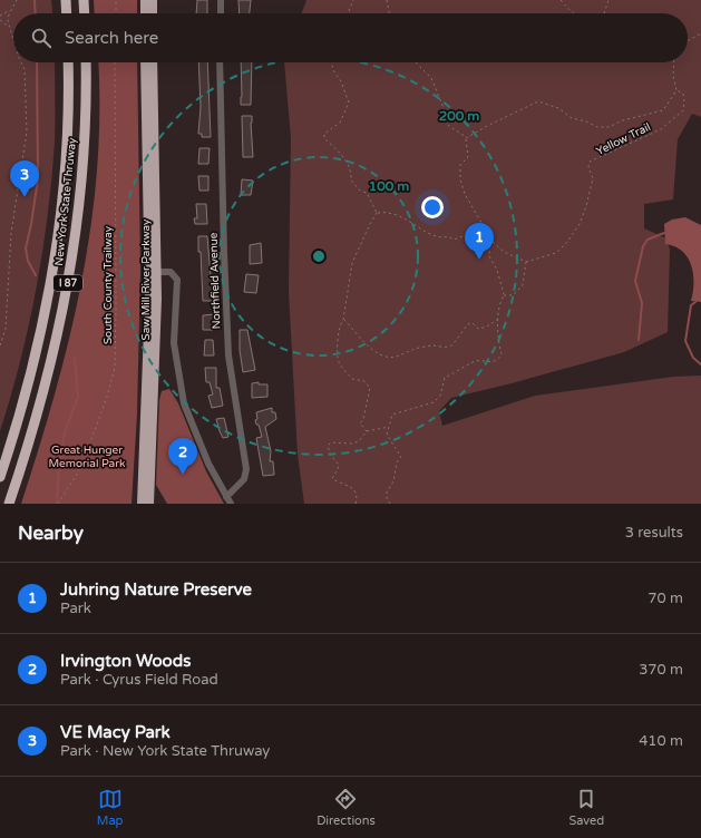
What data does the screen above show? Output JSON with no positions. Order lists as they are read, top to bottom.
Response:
{
  "streets": {
    "highway": ["New York State Thruway", "Saw Mill River Parkway", "I 87"],
    "street": ["Northfield Avenue"],
    "path": ["Yellow Trail", "South County Trailway"]
  },
  "parks": ["Great Hunger Memorial Park"],
  "page": {
    "search": "Search here",
    "pins": ["3", "1", "2"],
    "heading": ["Nearby", "3 results"],
    "list": [
      {
        "mark": "1",
        "name": "Juhring Nature Preserve",
        "note": "Park",
        "value": "70 m"
      },
      {
        "mark": "2",
        "name": "Irvington Woods",
        "note": "Park · Cyrus Field Road",
        "value": "370 m"
      },
      {
        "mark": "3",
        "name": "VE Macy Park",
        "note": "Park · New York State Thruway",
        "value": "410 m"
      }
    ],
    "nav": ["Map", "Directions", "Saved"]
  },
  "rings": ["200 m", "100 m"]
}
